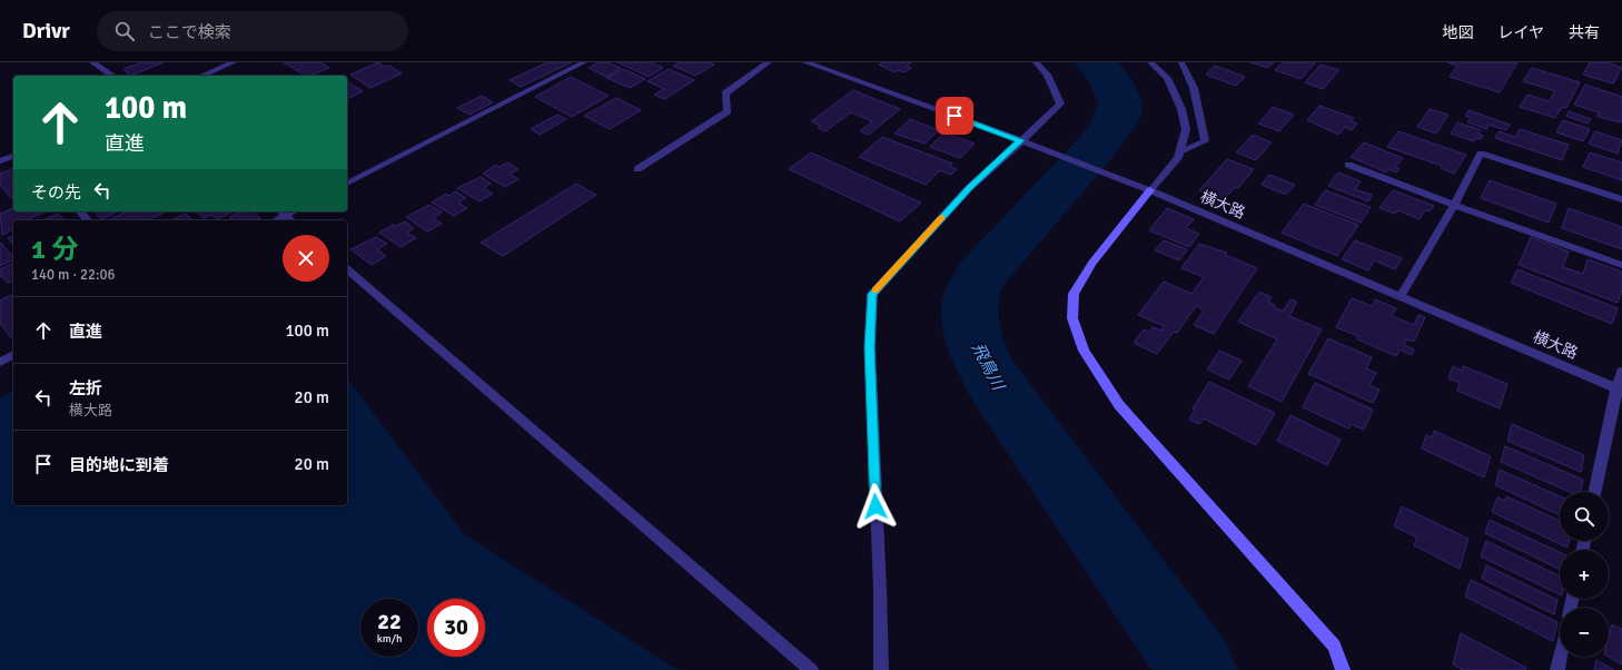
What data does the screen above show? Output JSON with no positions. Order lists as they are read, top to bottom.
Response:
{
  "streets": {
    "street": ["横大路"]
  },
  "water": ["飛鳥川"],
  "page": {
    "header": "Drivr",
    "search": "ここで検索",
    "nav": ["地図", "レイヤ", "共有"],
    "turn": ["100 m", "直進"],
    "then": "その先",
    "heading": ["1 分", "140 m · 22:06"],
    "list": [
      {
        "name": "直進",
        "value": "100 m"
      },
      {
        "name": "左折",
        "note": "横大路",
        "value": "20 m"
      },
      {
        "name": "目的地に到着",
        "value": "20 m"
      }
    ],
    "map_buttons": ["+", "−"],
    "speed": "22 km/h",
    "limit": "30"
  }
}
